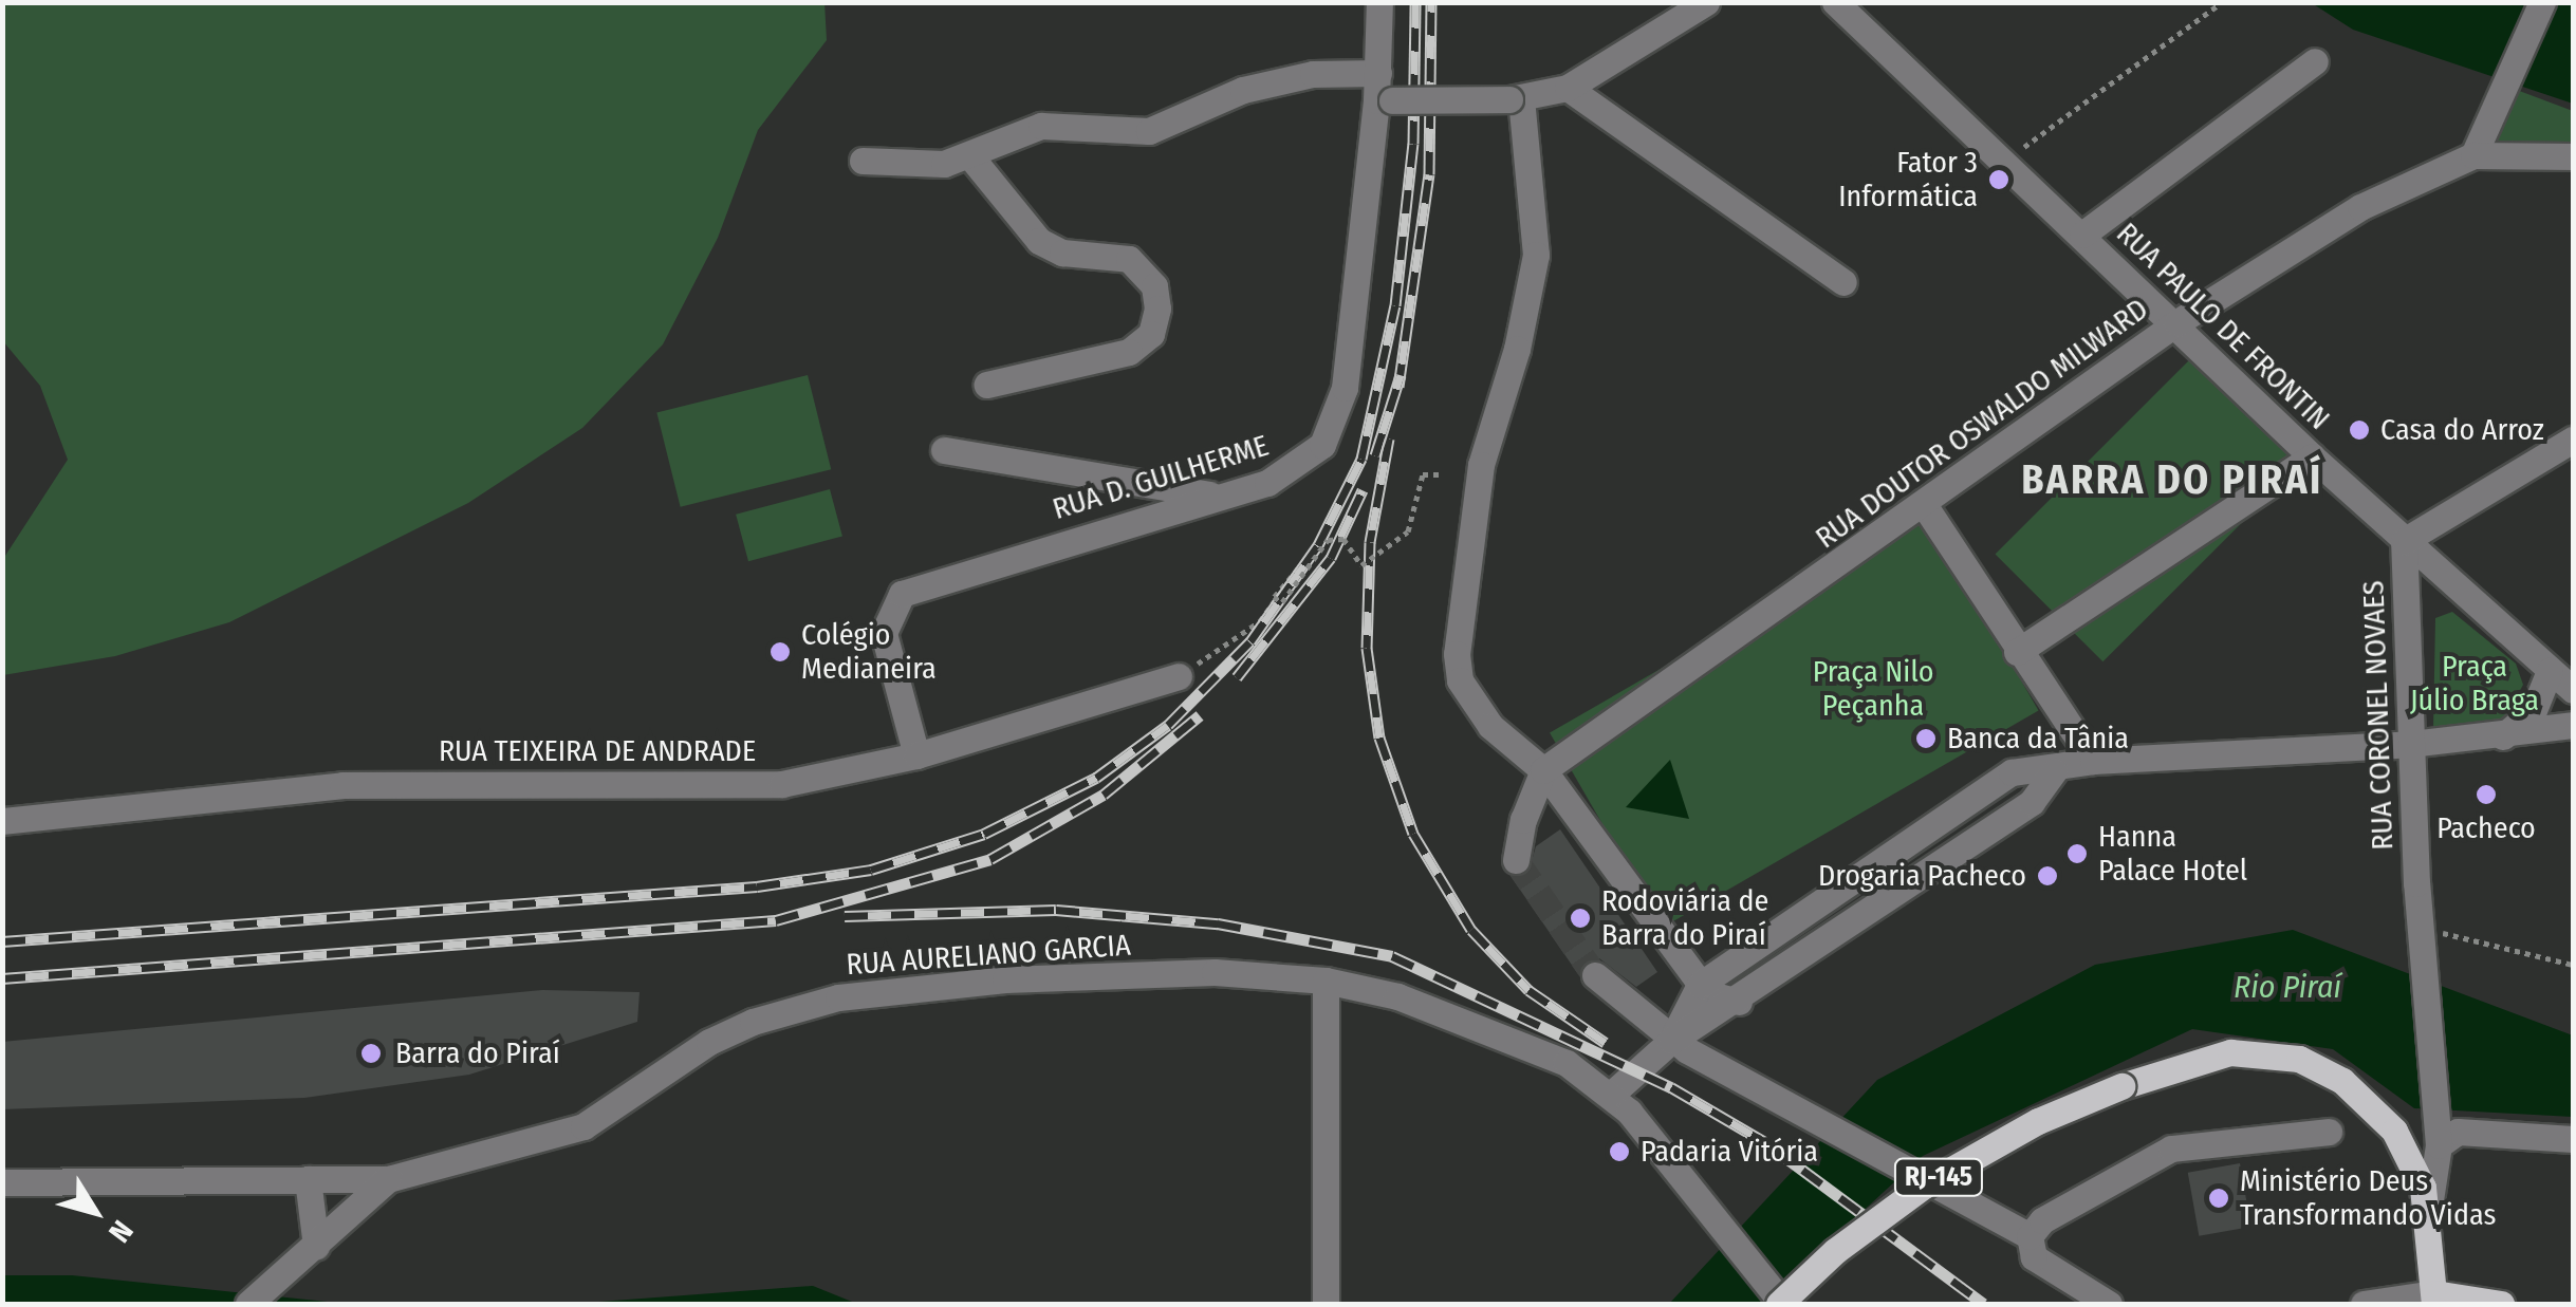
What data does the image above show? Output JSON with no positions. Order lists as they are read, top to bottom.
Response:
{
  "streets": {
    "main road": ["RJ-145"],
    "street": [
      "RUA PAULO DE FRONTIN",
      "RUA DOUTOR OSWALDO MILWARD",
      "RUA D. GUILHERME",
      "RUA CORONEL NOVAES",
      "RUA TEIXEIRA DE ANDRADE",
      "RUA AURELIANO GARCIA"
    ]
  },
  "crossings": [
    ["RUA PAULO DE FRONTIN", "RUA DOUTOR OSWALDO MILWARD"],
    ["RUA PAULO DE FRONTIN", "RUA CORONEL NOVAES"],
    ["RUA D. GUILHERME", "RUA TEIXEIRA DE ANDRADE"],
    ["RUA AURELIANO GARCIA", "RJ-145"]
  ],
  "districts": ["BARRA DO PIRAÍ"],
  "water": ["Rio Piraí"],
  "parks": ["Praça Júlio Braga", "Praça Nilo Peçanha"],
  "places": [
    "Fator 3 Informática",
    "Casa do Arroz",
    "Colégio Medianeira",
    "Banca da Tânia",
    "Pacheco",
    "Hanna Palace Hotel",
    "Drogaria Pacheco",
    "Rodoviária de Barra do Piraí",
    "Barra do Piraí",
    "Padaria Vitória",
    "Ministério Deus Transformando Vidas"
  ],
  "north": "bottom right"
}
